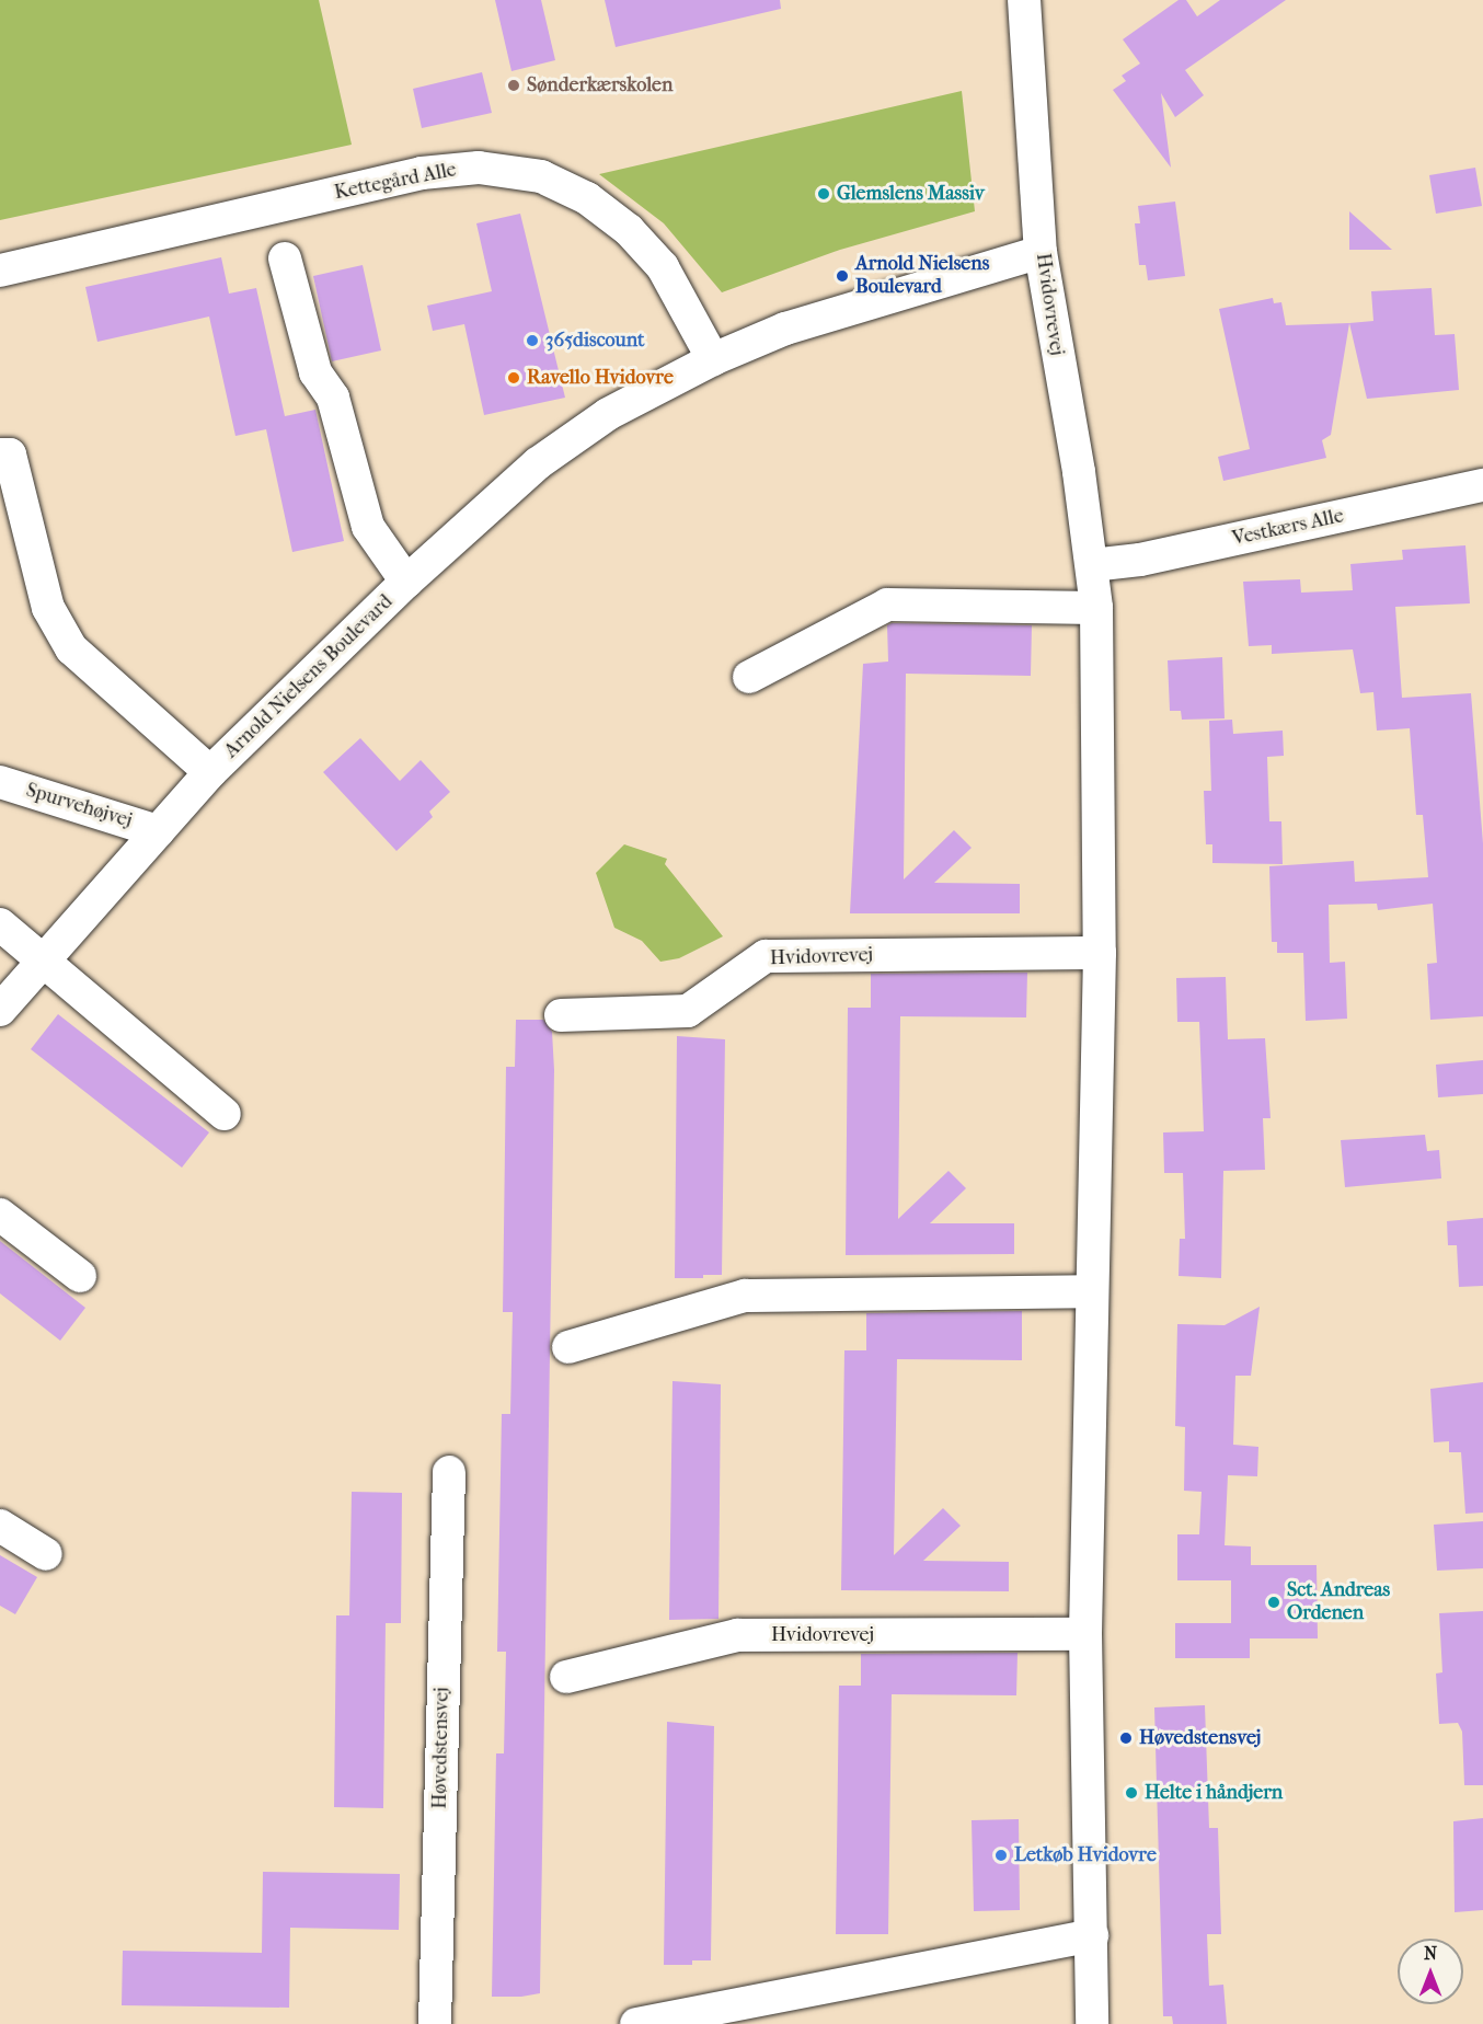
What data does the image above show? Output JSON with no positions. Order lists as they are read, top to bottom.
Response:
{
  "streets": {
    "street": [
      "Kettegård Alle",
      "Hvidovrevej",
      "Vestkærs Alle",
      "Arnold Nielsens Boulevard",
      "Spurvehøjvej",
      "Høvedstensvej"
    ]
  },
  "crossings": [
    ["Kettegård Alle", "Arnold Nielsens Boulevard"],
    ["Hvidovrevej", "Vestkærs Alle"],
    ["Hvidovrevej", "Arnold Nielsens Boulevard"],
    ["Arnold Nielsens Boulevard", "Spurvehøjvej"]
  ],
  "places": [
    "Sønderkærskolen",
    "Glemslens Massiv",
    "Arnold Nielsens Boulevard",
    "365discount",
    "Ravello Hvidovre",
    "Sct. Andreas Ordenen",
    "Høvedstensvej",
    "Helte i håndjern",
    "Letkøb Hvidovre"
  ],
  "north": "top"
}
